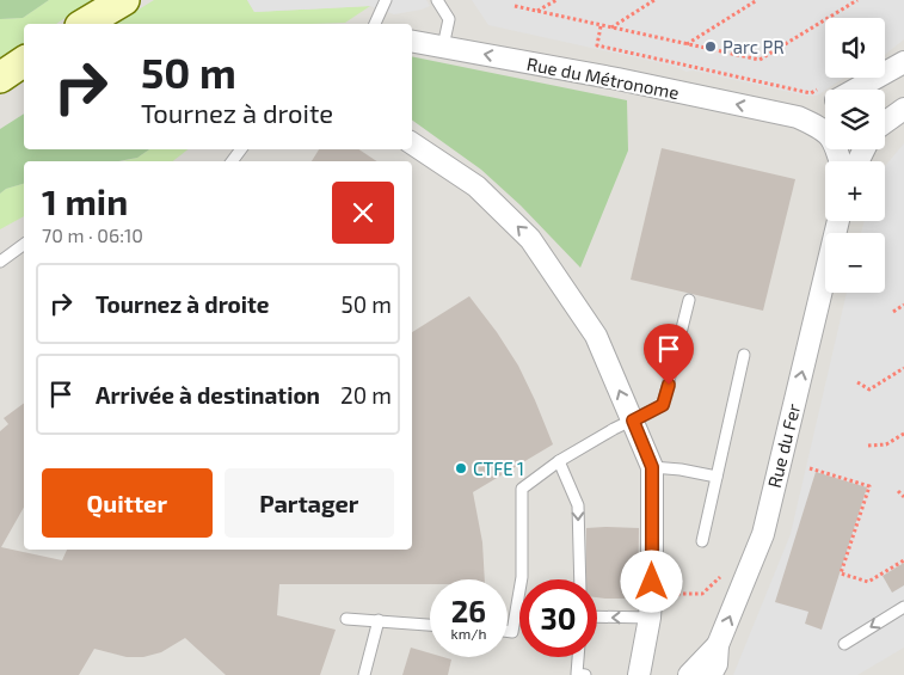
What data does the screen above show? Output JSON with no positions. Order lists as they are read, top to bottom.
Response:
{
  "streets": {
    "street": ["Rue du Métronome", "Rue du Fer"]
  },
  "one_way": ["Rue du Métronome"],
  "places": ["Parc PR", "CTFE 1"],
  "page": {
    "map_buttons": ["+", "−"],
    "turn": ["50 m", "Tournez à droite"],
    "heading": ["1 min", "70 m · 06:10"],
    "list": [
      {
        "name": "Tournez à droite",
        "value": "50 m"
      },
      {
        "name": "Arrivée à destination",
        "value": "20 m"
      }
    ],
    "buttons": ["Quitter", "Partager"],
    "speed": "26 km/h",
    "limit": "30"
  }
}
